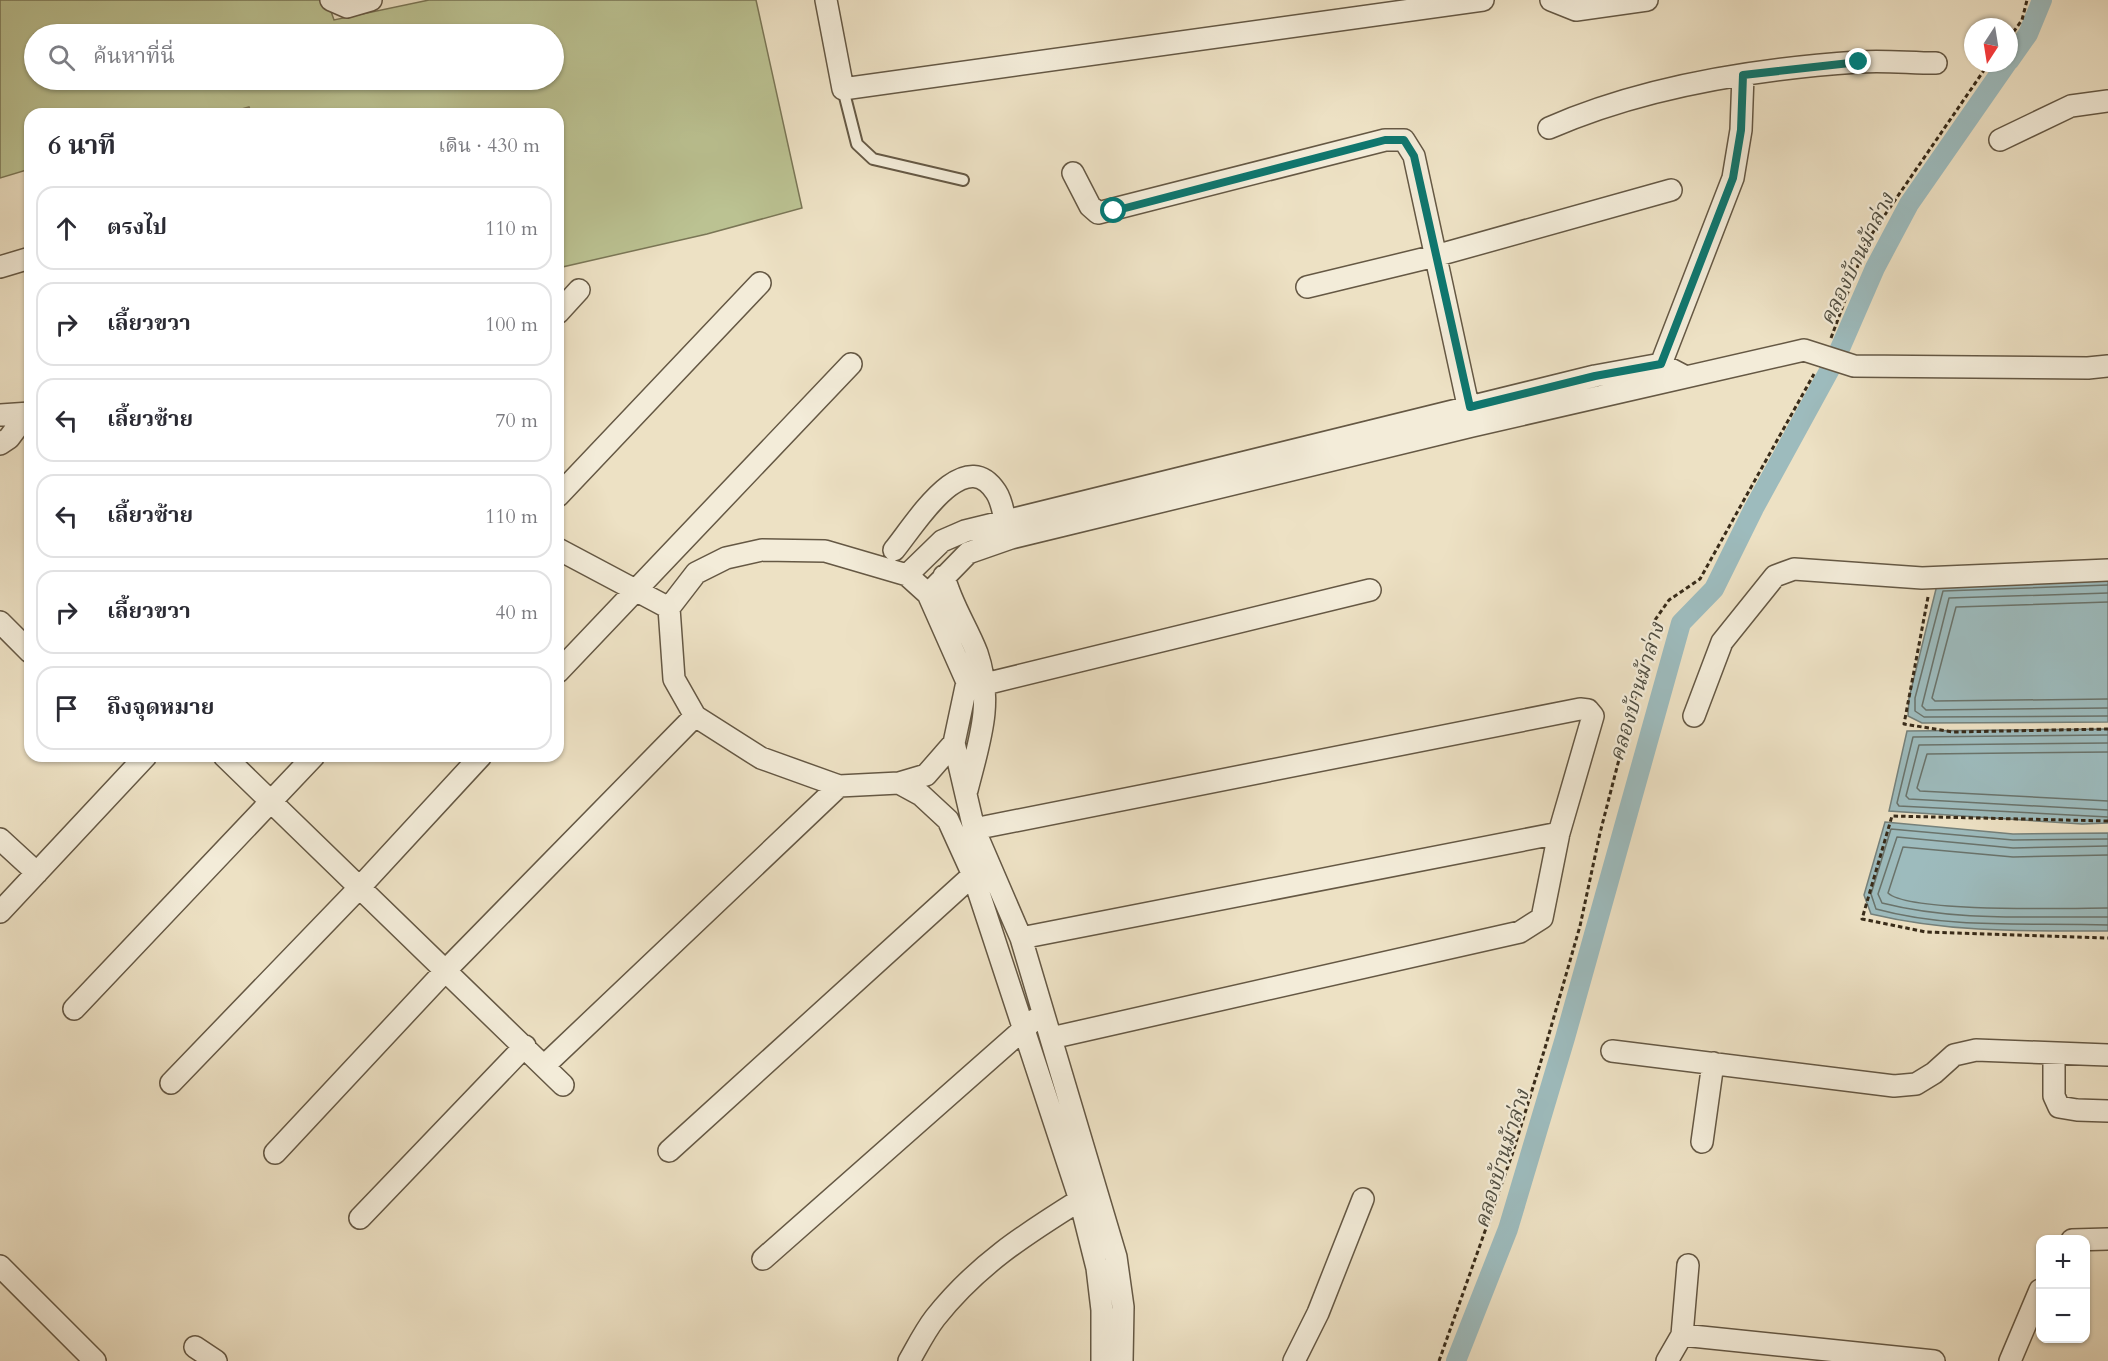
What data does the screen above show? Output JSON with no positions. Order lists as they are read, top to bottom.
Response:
{
  "water": ["คลองบ้านม้าล่าง"],
  "north": "bottom",
  "page": {
    "search": "ค้นหาที่นี่",
    "heading": ["6 นาที", "เดิน · 430 m"],
    "list": [
      ["ตรงไป", "110 m"],
      ["เลี้ยวขวา", "100 m"],
      ["เลี้ยวซ้าย", "70 m"],
      ["เลี้ยวซ้าย", "110 m"],
      ["เลี้ยวขวา", "40 m"],
      "ถึงจุดหมาย"
    ],
    "map_buttons": ["+", "−"]
  }
}
